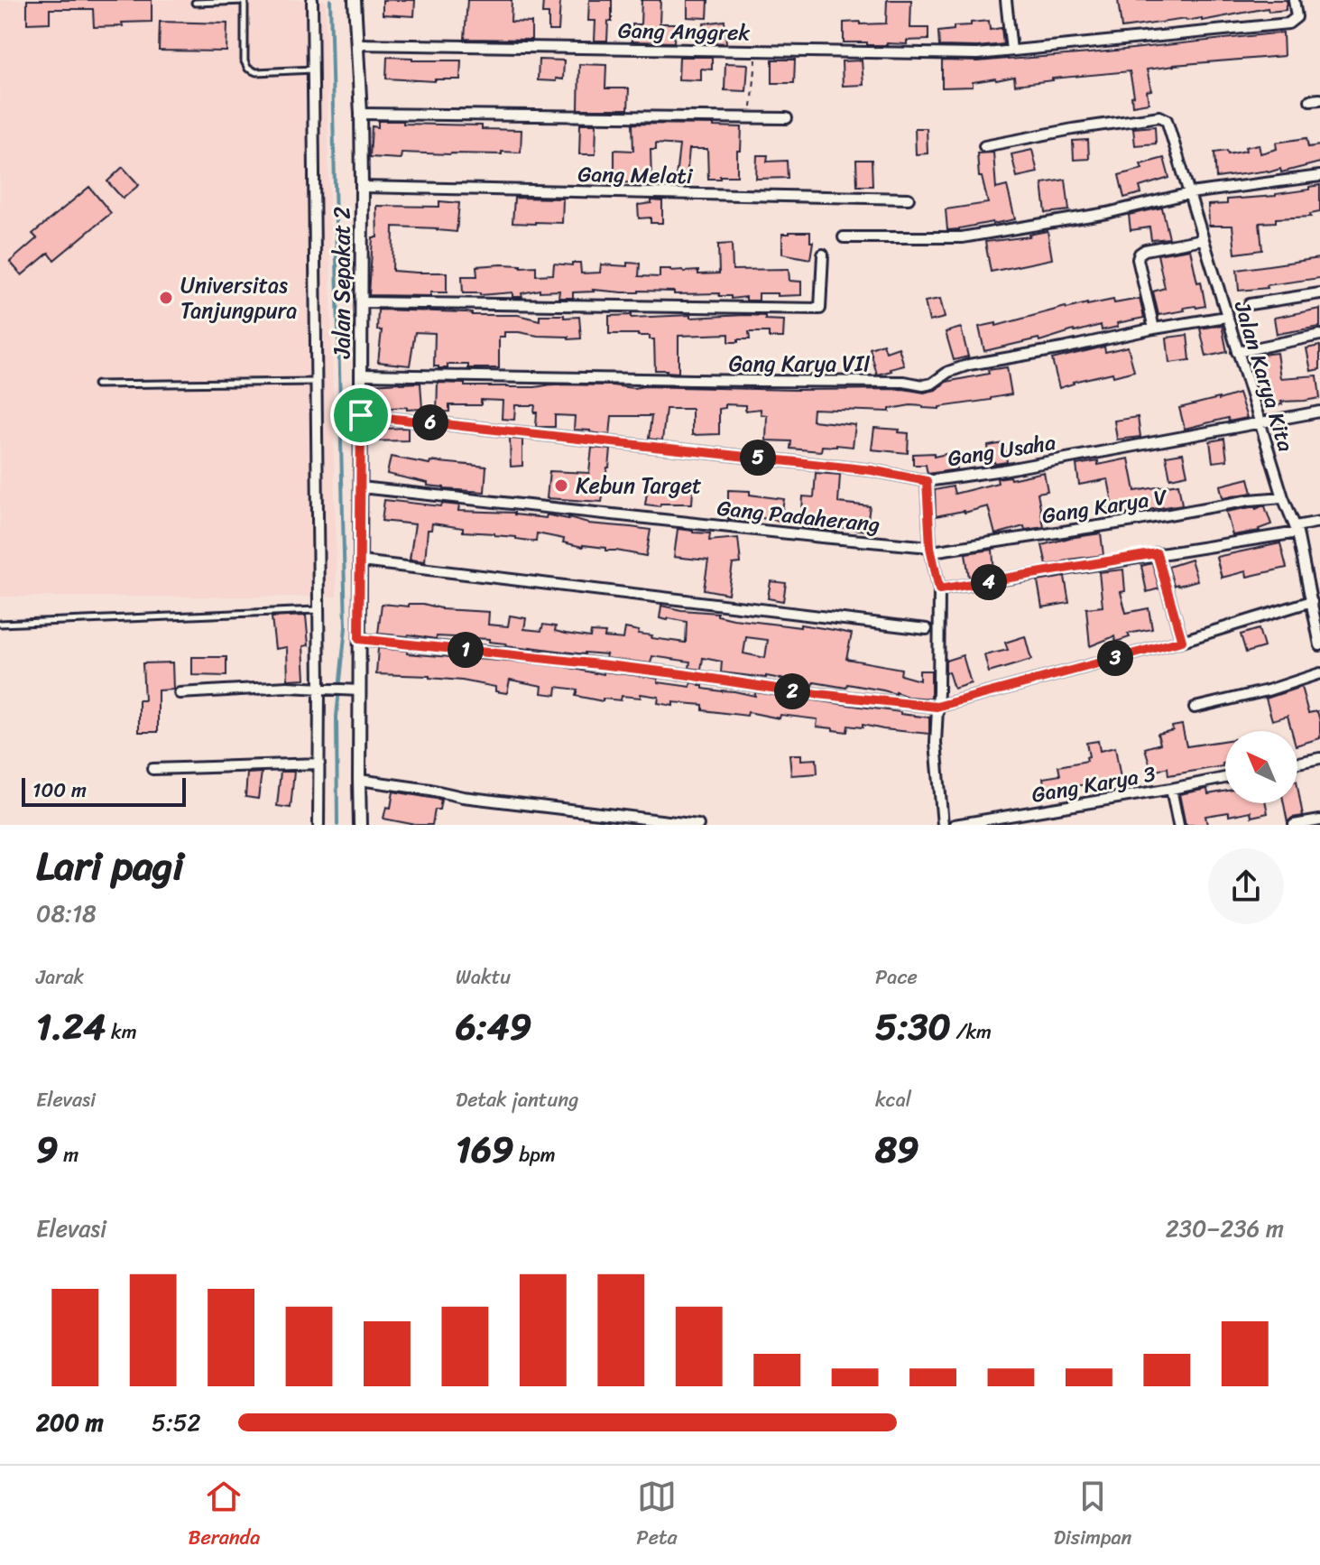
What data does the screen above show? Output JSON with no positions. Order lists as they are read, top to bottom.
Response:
{
  "streets": {
    "street": [
      "Gang Anggrek",
      "Gang Melati",
      "Jalan Sepakat 2",
      "Gang Karya VII",
      "Jalan Karya Kita",
      "Gang Usaha",
      "Gang Karya V",
      "Gang Padaherang",
      "Gang Karya 3"
    ]
  },
  "crossings": [
    ["Gang Anggrek", "Jalan Sepakat 2"],
    ["Gang Melati", "Jalan Sepakat 2"],
    ["Jalan Sepakat 2", "Gang Karya VII"],
    ["Jalan Sepakat 2", "Gang Usaha"],
    ["Jalan Sepakat 2", "Gang Padaherang"],
    ["Gang Karya VII", "Jalan Karya Kita"],
    ["Jalan Karya Kita", "Gang Usaha"],
    ["Jalan Karya Kita", "Gang Karya V"],
    ["Gang Karya V", "Gang Padaherang"]
  ],
  "places": ["Universitas Tanjungpura", "Kebun Target"],
  "scale_bar": "100 m",
  "north": "top left",
  "page": {
    "pins": [
      "6",
      "5",
      "4",
      "1",
      "3",
      "2"
    ],
    "scale": "100 m",
    "heading": ["Lari pagi", "08:18"],
    "stats": [
      ["Jarak", "1.24 km"],
      ["Waktu", "6:49"],
      ["Pace", "5:30 /km"],
      ["Elevasi", "9 m"],
      ["Detak jantung", "169 bpm"],
      ["kcal", "89"]
    ],
    "chart": ["Elevasi", "230–236 m"],
    "list": [
      {
        "name": "200 m",
        "note": "5:52"
      }
    ],
    "tabs": ["Beranda", "Peta", "Disimpan"]
  }
}
